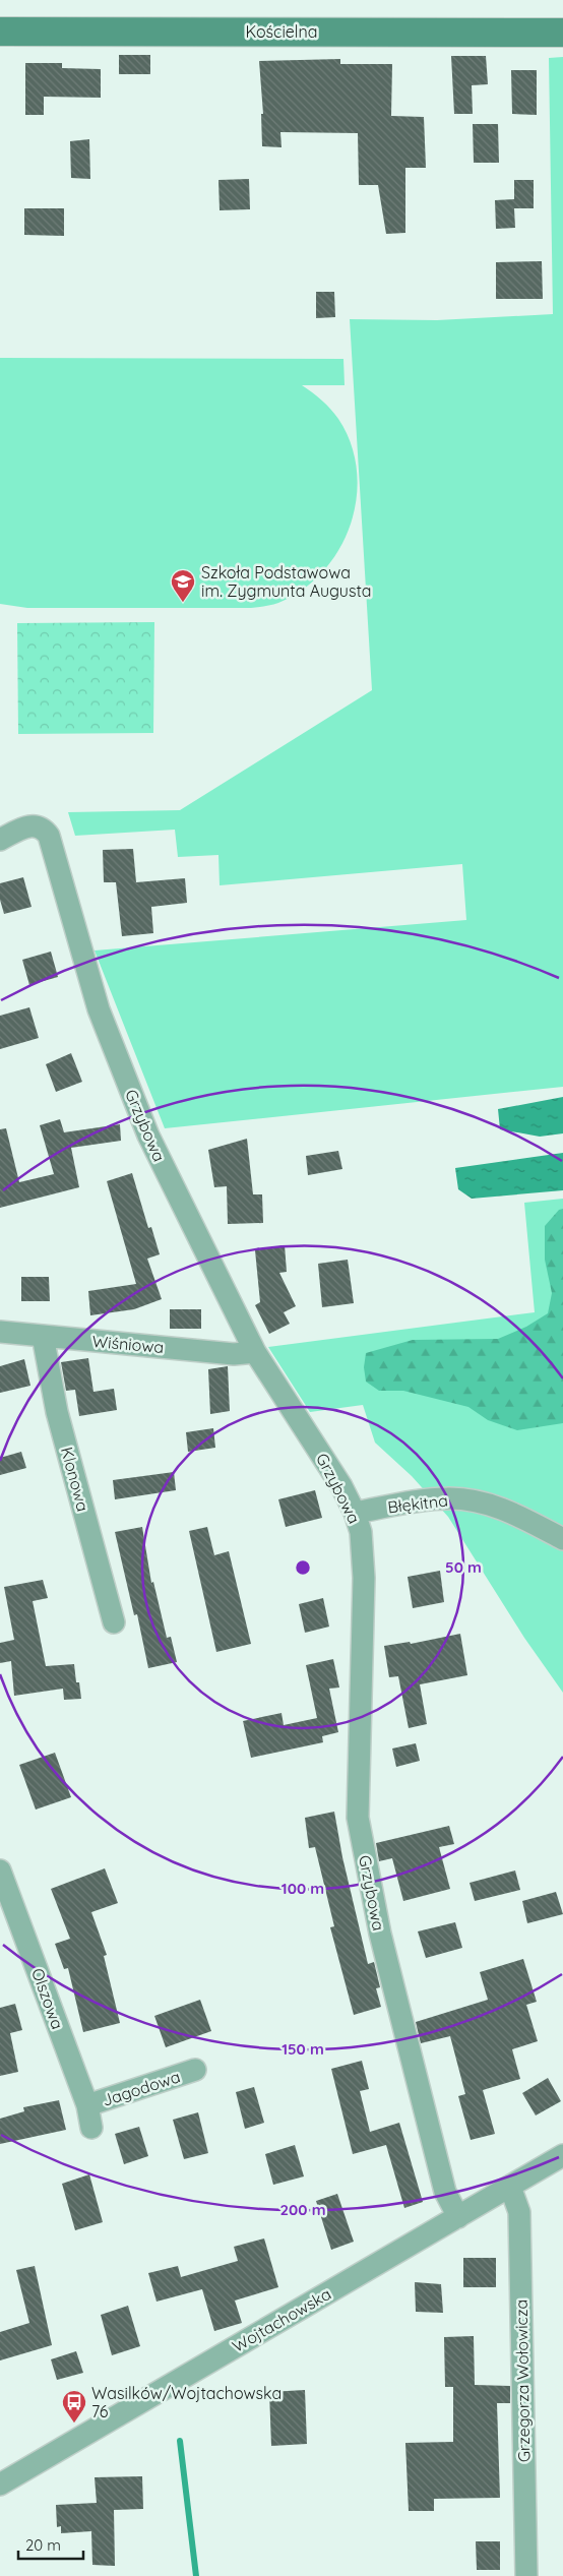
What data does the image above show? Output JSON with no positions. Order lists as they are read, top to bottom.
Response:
{
  "streets": {
    "street": [
      "Kościelna",
      "Grzybowa",
      "Wiśniowa",
      "Klonowa",
      "Błękitna",
      "Olszowa",
      "Jagodowa",
      "Wojtachowska",
      "Grzegorza Wołowicza"
    ]
  },
  "crossings": [
    ["Grzybowa", "Wiśniowa"],
    ["Grzybowa", "Błękitna"],
    ["Grzybowa", "Wojtachowska"],
    ["Wiśniowa", "Klonowa"],
    ["Olszowa", "Jagodowa"],
    ["Wojtachowska", "Grzegorza Wołowicza"]
  ],
  "places": {
    "school or university": ["Szkoła Podstawowa im. Zygmunta Augusta"],
    "bus stop": ["Wasilków/Wojtachowska 76"]
  },
  "scale_bar": "20 m",
  "rings": [
    "50 m",
    "100 m",
    "150 m",
    "200 m"
  ]
}
